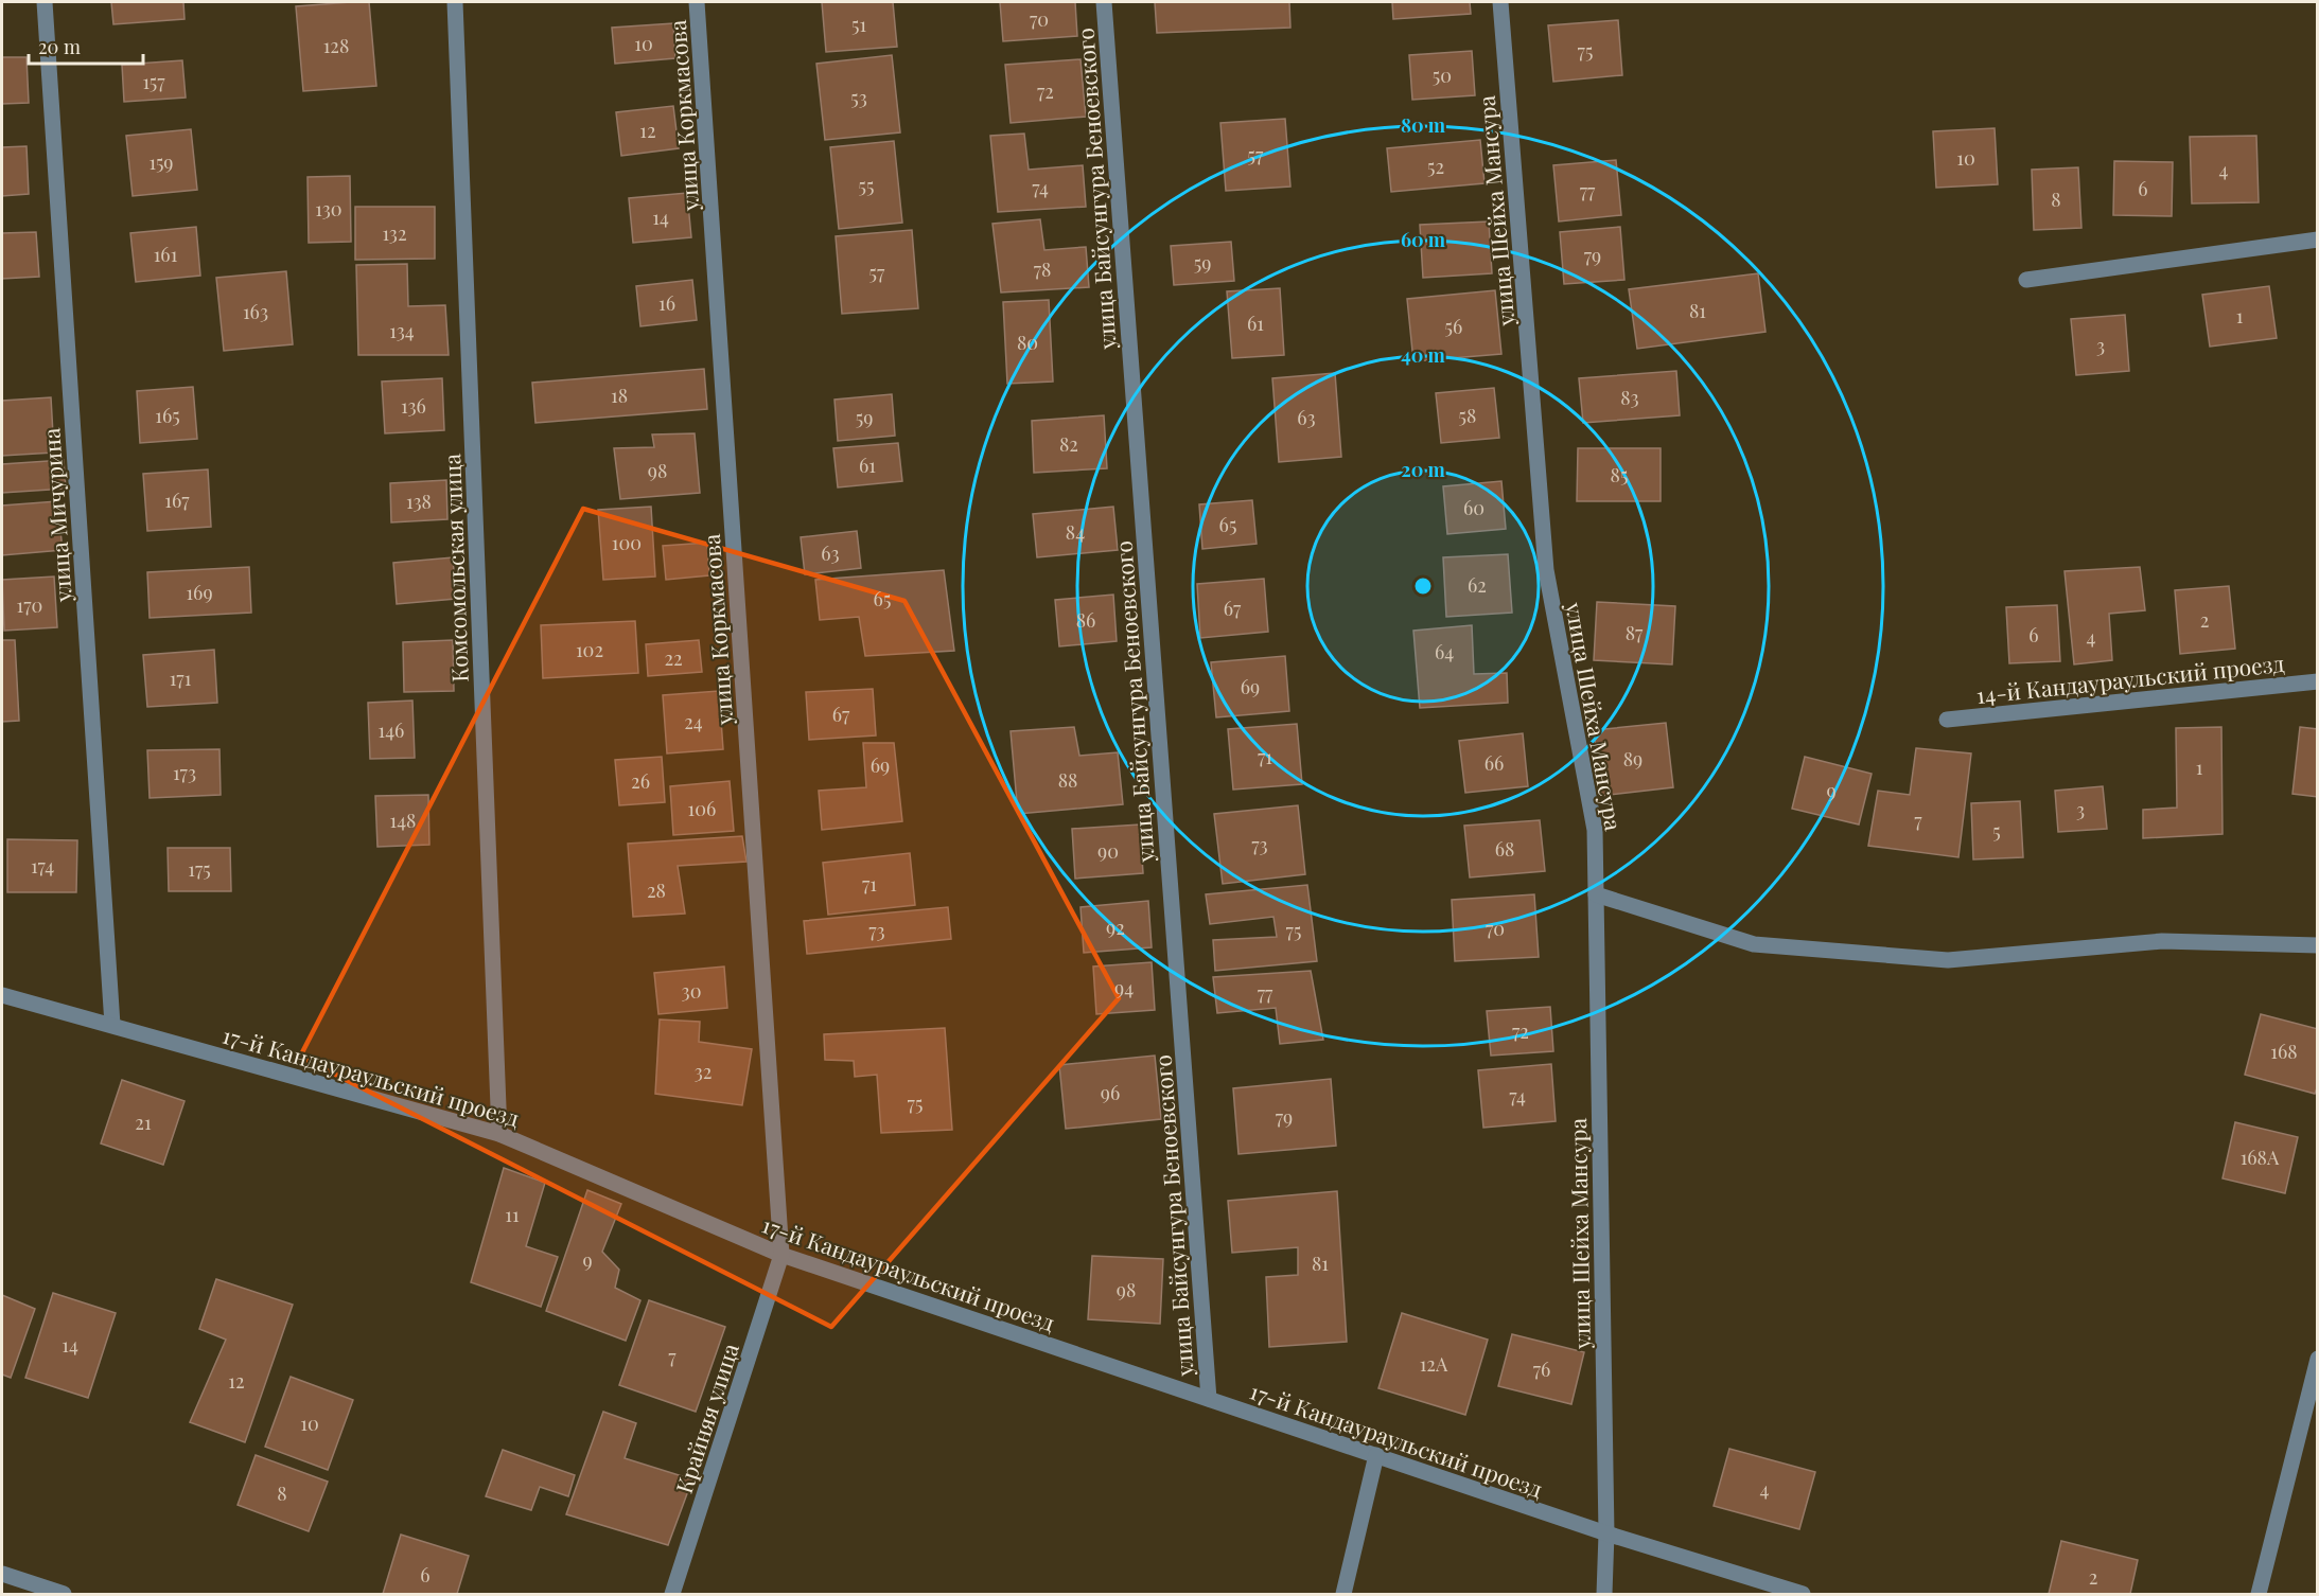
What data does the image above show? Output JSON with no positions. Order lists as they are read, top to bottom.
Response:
{
  "streets": {
    "street": [
      "улица Коркмасова",
      "улица Байсунгура Беноевского",
      "улица Шейха Мансура",
      "улица Мичурина",
      "Комсомольская улица",
      "14-й Кандаураульский проезд",
      "17-й Кандаураульский проезд",
      "Крайняя улица"
    ]
  },
  "crossings": [
    ["улица Коркмасова", "17-й Кандаураульский проезд"],
    ["улица Коркмасова", "Крайняя улица"],
    ["улица Байсунгура Беноевского", "17-й Кандаураульский проезд"],
    ["улица Шейха Мансура", "17-й Кандаураульский проезд"],
    ["улица Мичурина", "17-й Кандаураульский проезд"],
    ["Комсомольская улица", "17-й Кандаураульский проезд"],
    ["17-й Кандаураульский проезд", "Крайняя улица"]
  ],
  "house_numbers": [
    "70",
    "51",
    "10",
    "128",
    "75",
    "50",
    "157",
    "72",
    "53",
    "12",
    "57",
    "10",
    "159",
    "52",
    "4",
    "55",
    "74",
    "6",
    "77",
    "8",
    "130",
    "14",
    "132",
    "161",
    "79",
    "59",
    "78",
    "57",
    "16",
    "81",
    "163",
    "1",
    "61",
    "56",
    "134",
    "80",
    "3",
    "18",
    "83",
    "136",
    "165",
    "58",
    "59",
    "63",
    "82",
    "61",
    "98",
    "85",
    "167",
    "138",
    "60",
    "65",
    "84",
    "100",
    "63",
    "62",
    "169",
    "65",
    "170",
    "67",
    "86",
    "2",
    "87",
    "6",
    "4",
    "102",
    "64",
    "22",
    "171",
    "69",
    "67",
    "24",
    "146",
    "71",
    "89",
    "66",
    "69",
    "1",
    "173",
    "88",
    "26",
    "9",
    "106",
    "3",
    "148",
    "7",
    "5",
    "73",
    "68",
    "90",
    "174",
    "175",
    "71",
    "28",
    "92",
    "70",
    "73",
    "75",
    "94",
    "30",
    "77",
    "72",
    "168",
    "32",
    "96",
    "74",
    "75",
    "79",
    "21",
    "168А",
    "11",
    "9",
    "81",
    "98",
    "14",
    "7",
    "12А",
    "76",
    "12",
    "10",
    "4",
    "8",
    "6",
    "2"
  ],
  "scale_bar": "20 m",
  "rings": [
    "80 m",
    "60 m",
    "40 m",
    "20 m"
  ]
}
